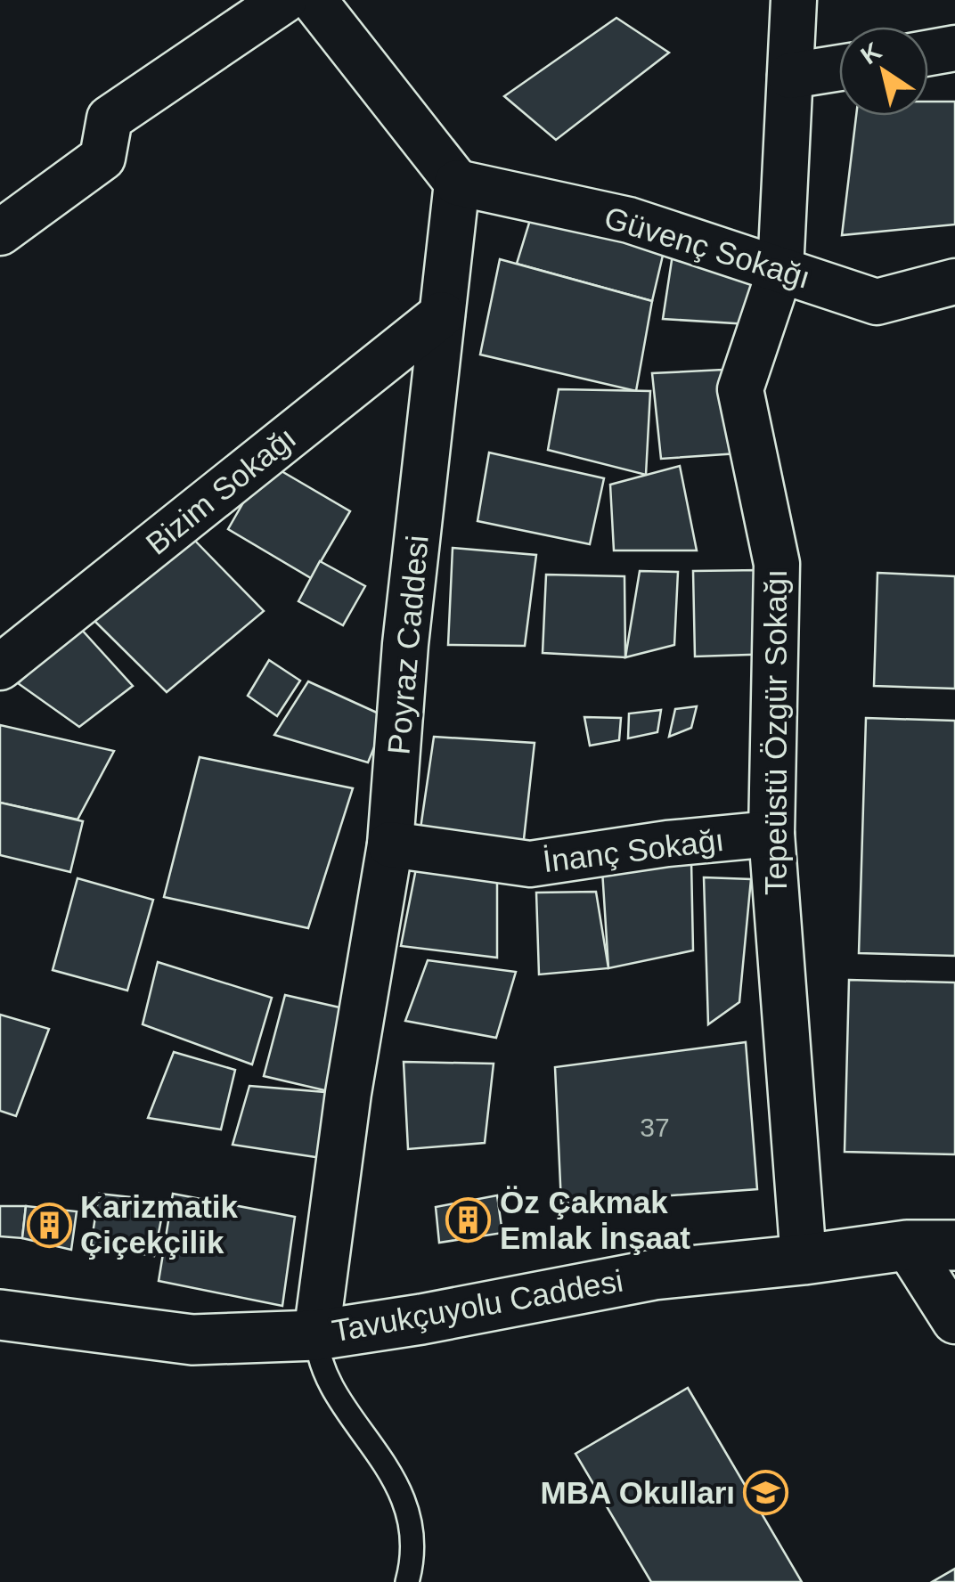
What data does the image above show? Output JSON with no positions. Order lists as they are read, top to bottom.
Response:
{
  "streets": {
    "main road": ["Tavukçuyolu Caddesi"],
    "street": [
      "Güvenç Sokağı",
      "Bizim Sokağı",
      "Poyraz Caddesi",
      "Tepeüstü Özgür Sokağı",
      "İnanç Sokağı"
    ]
  },
  "crossings": [
    ["Güvenç Sokağı", "Poyraz Caddesi"],
    ["Güvenç Sokağı", "Tepeüstü Özgür Sokağı"],
    ["Bizim Sokağı", "Poyraz Caddesi"],
    ["Poyraz Caddesi", "İnanç Sokağı"],
    ["Poyraz Caddesi", "Tavukçuyolu Caddesi"],
    ["Tepeüstü Özgür Sokağı", "İnanç Sokağı"],
    ["Tepeüstü Özgür Sokağı", "Tavukçuyolu Caddesi"]
  ],
  "places": {
    "building": ["Öz Çakmak Emlak İnşaat", "Karizmatik Çiçekçilik"],
    "school or university": ["MBA Okulları"]
  },
  "house_numbers": ["37"],
  "north": "top left"
}
